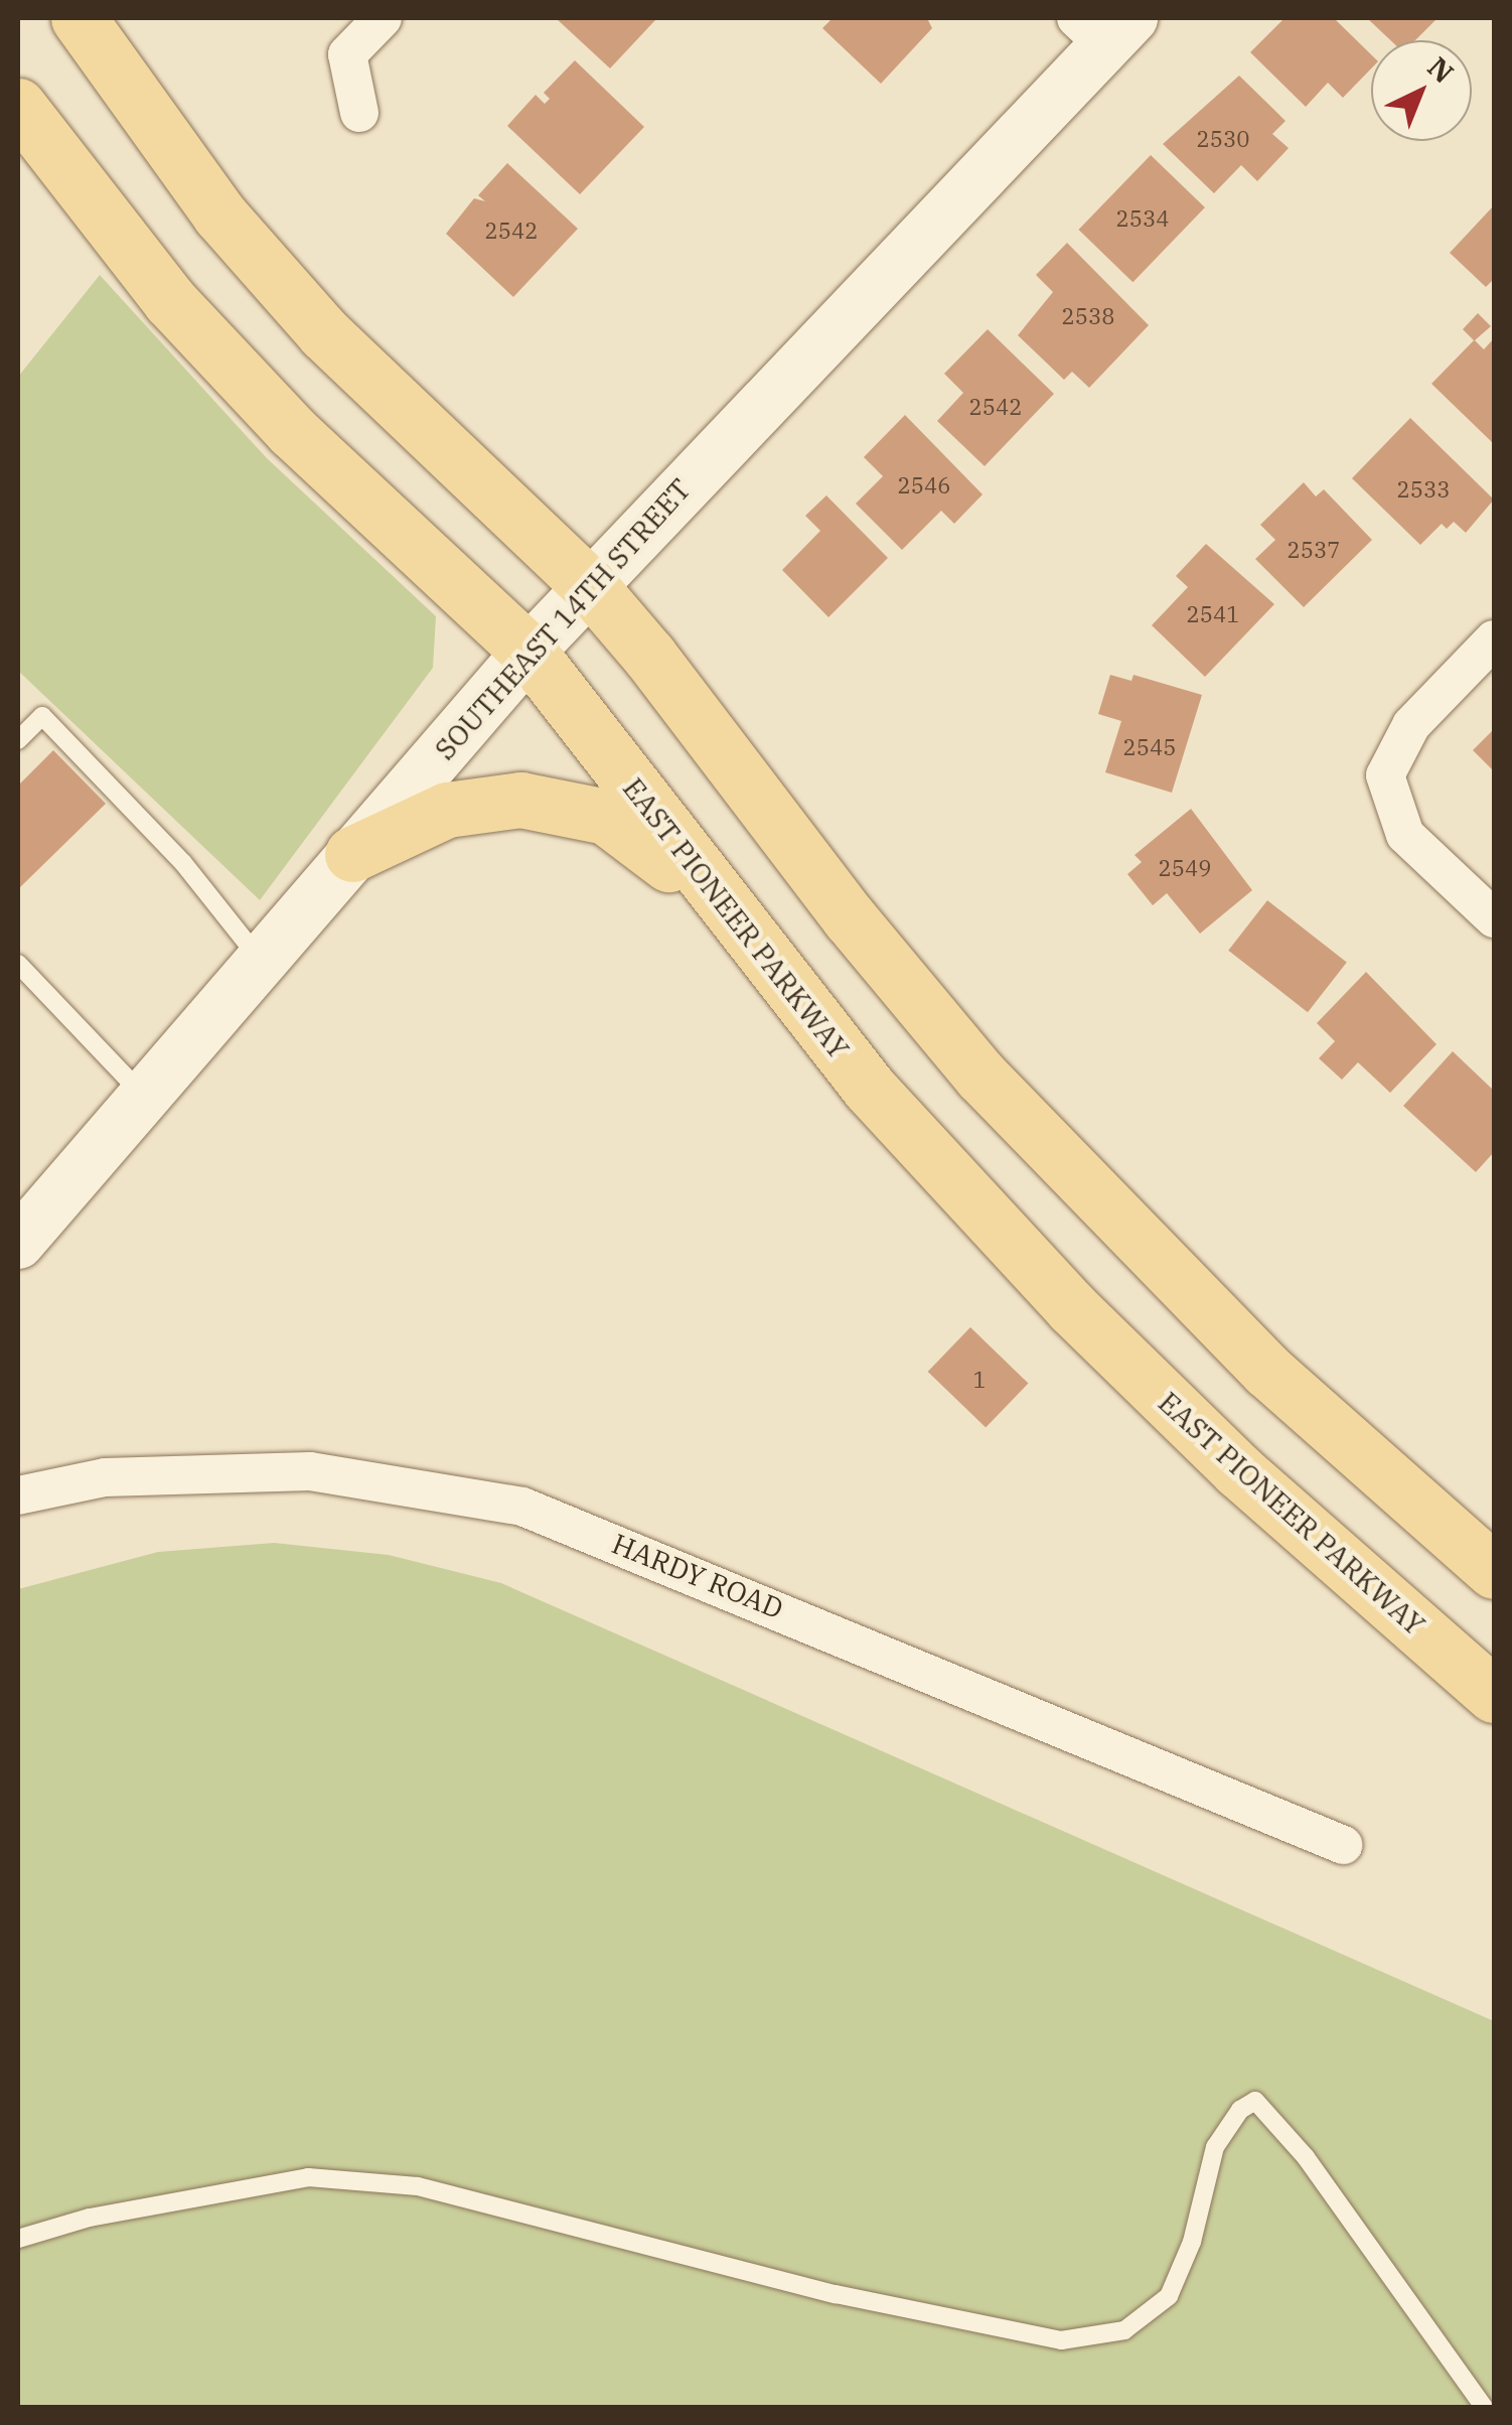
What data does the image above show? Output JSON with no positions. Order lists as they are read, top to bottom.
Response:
{
  "streets": {
    "main road": ["EAST PIONEER PARKWAY"],
    "street": ["SOUTHEAST 14TH STREET", "HARDY ROAD"]
  },
  "crossings": [
    ["SOUTHEAST 14TH STREET", "EAST PIONEER PARKWAY"]
  ],
  "house_numbers": [
    "2530",
    "2534",
    "2542",
    "2538",
    "2542",
    "2546",
    "2533",
    "2537",
    "2541",
    "2545",
    "2549",
    "1"
  ],
  "north": "top right"
}
